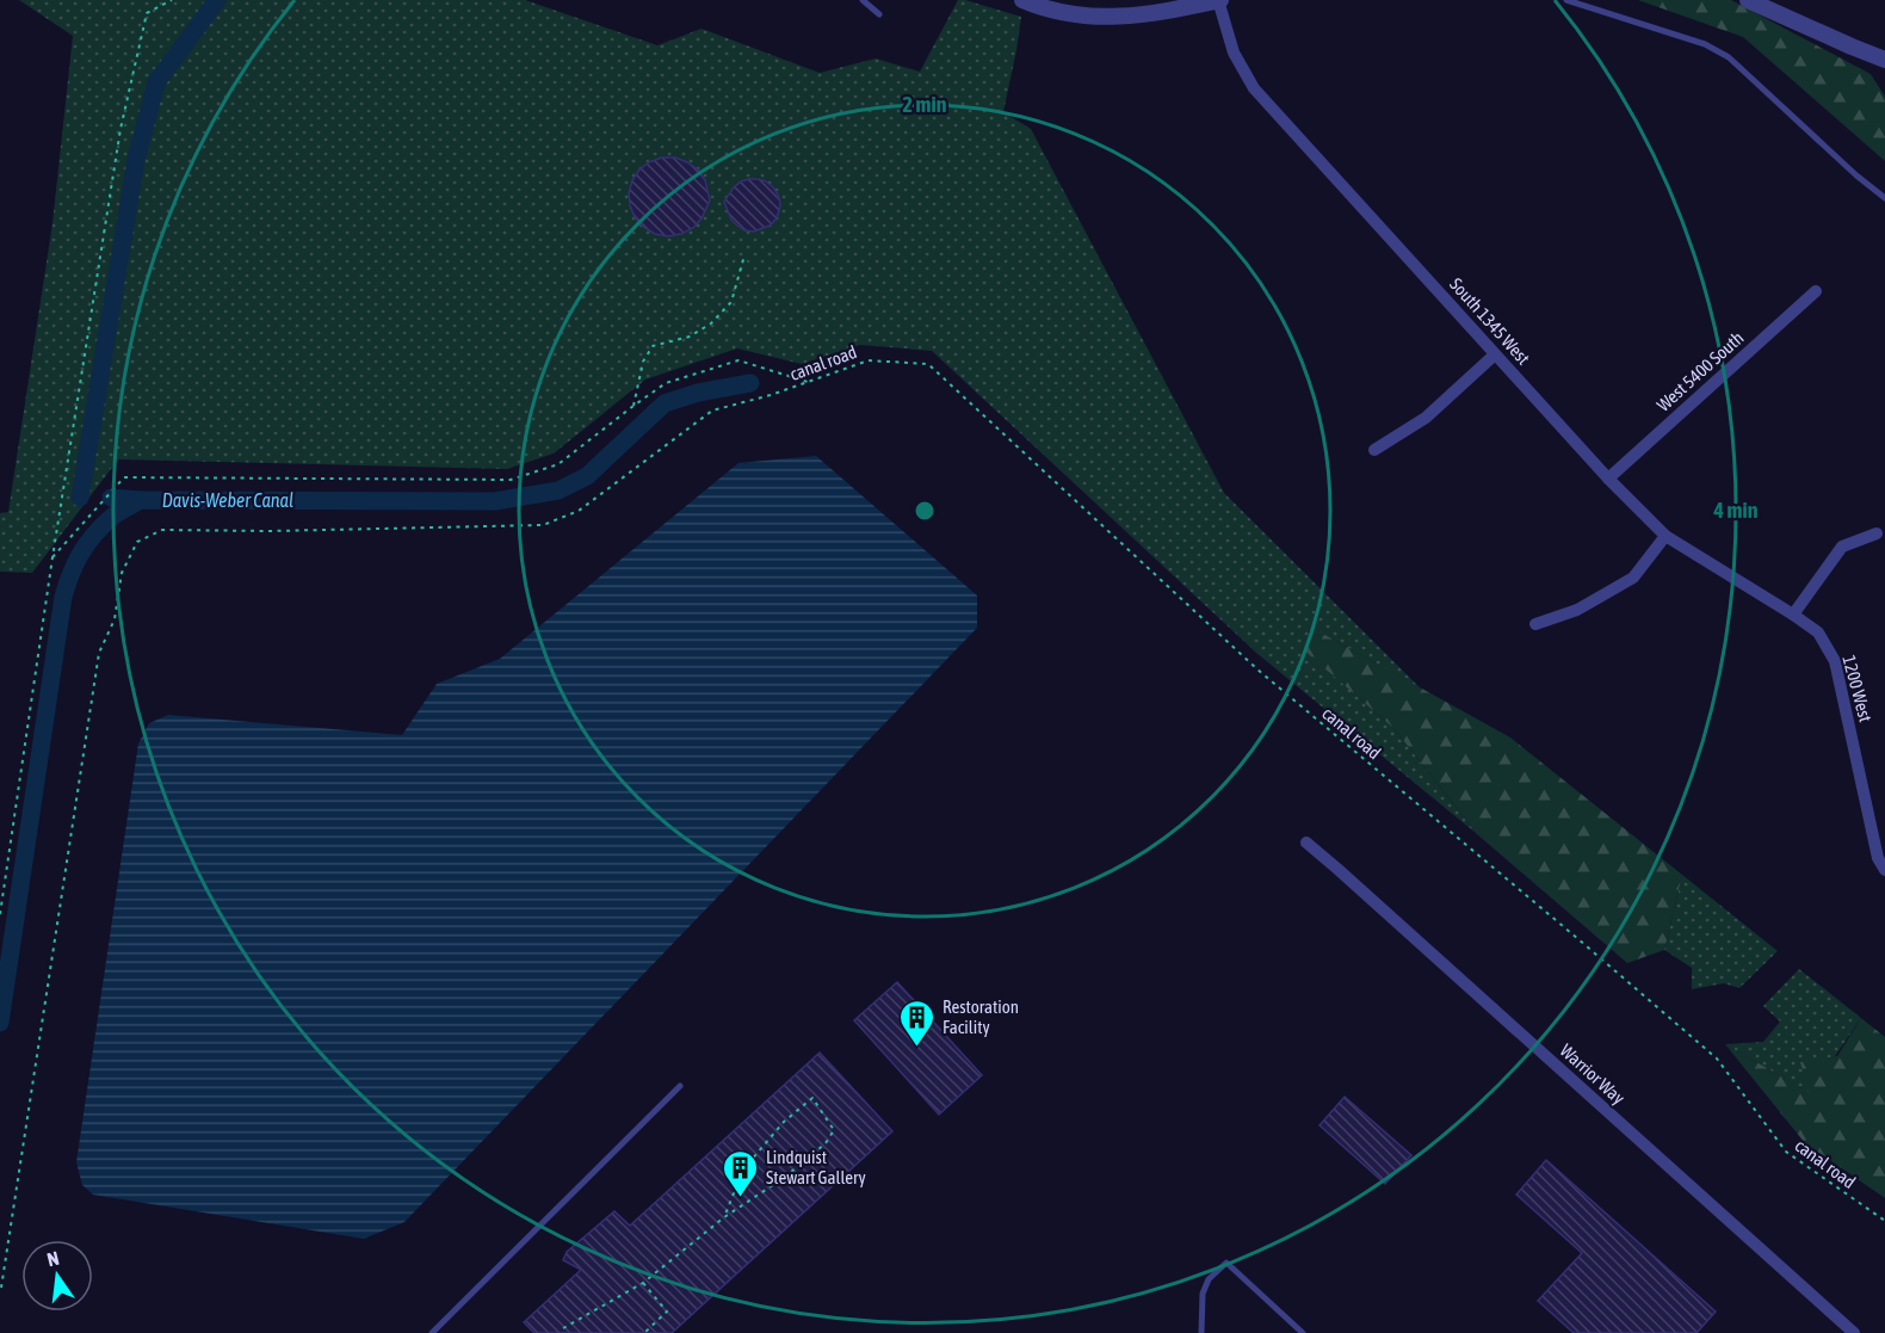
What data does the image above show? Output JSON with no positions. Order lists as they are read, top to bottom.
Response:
{
  "streets": {
    "street": [
      "South 1345 West",
      "West 5400 South",
      "1200 West",
      "Warrior Way"
    ],
    "path": ["canal road"]
  },
  "crossings": [
    ["South 1345 West", "West 5400 South"],
    ["South 1345 West", "1200 West"]
  ],
  "water": ["Davis-Weber Canal"],
  "places": {
    "building": ["Restoration Facility", "Lindquist Stewart Gallery"]
  },
  "north": "top",
  "rings": ["2 min", "4 min"]
}
